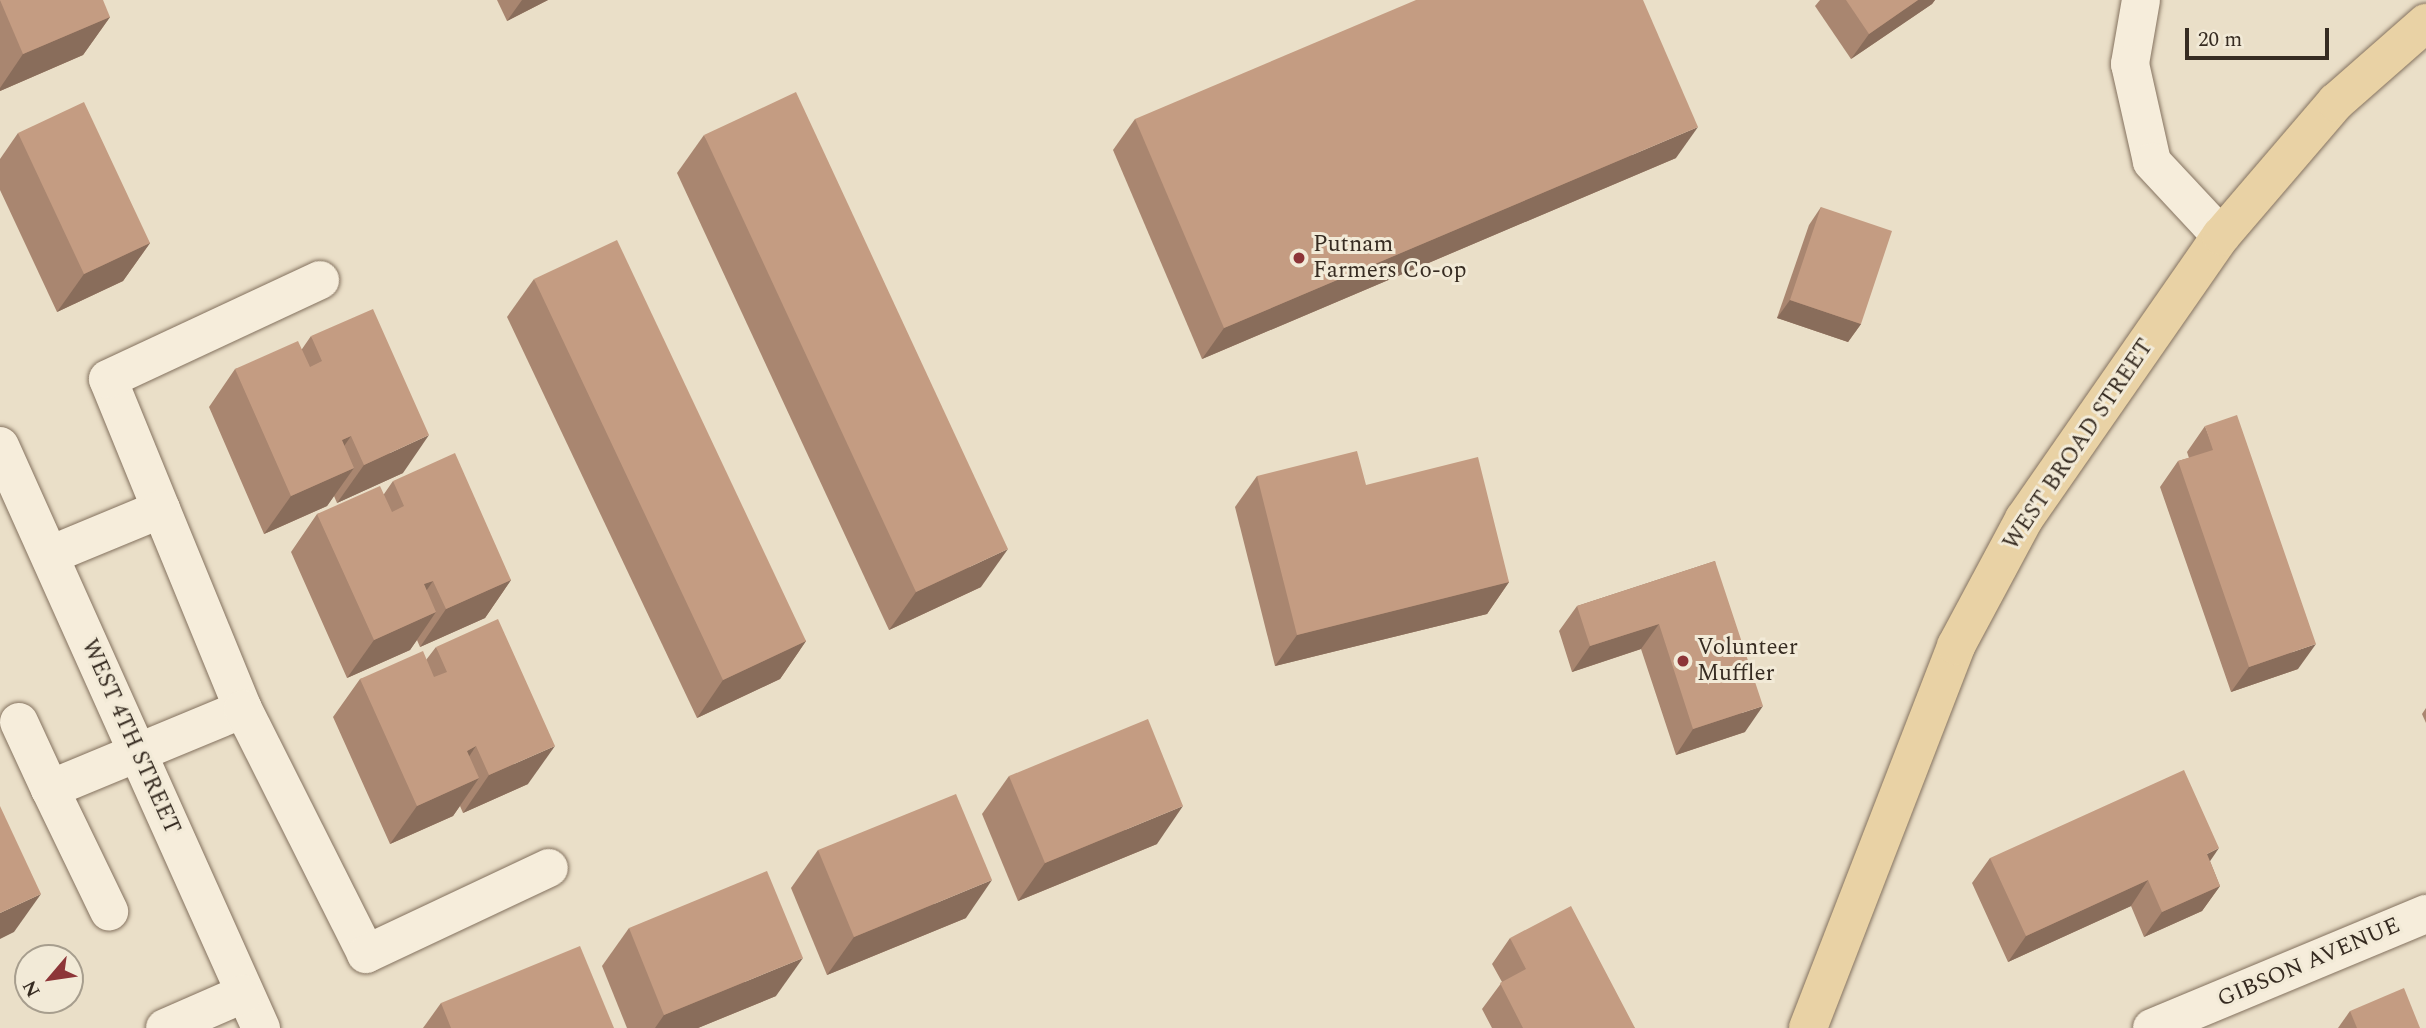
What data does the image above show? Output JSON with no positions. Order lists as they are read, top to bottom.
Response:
{
  "streets": {
    "main road": ["WEST BROAD STREET"],
    "street": ["WEST 4TH STREET", "GIBSON AVENUE"]
  },
  "places": ["Putnam Farmers Co-op", "Volunteer Muffler"],
  "scale_bar": "20 m",
  "north": "bottom left"
}
